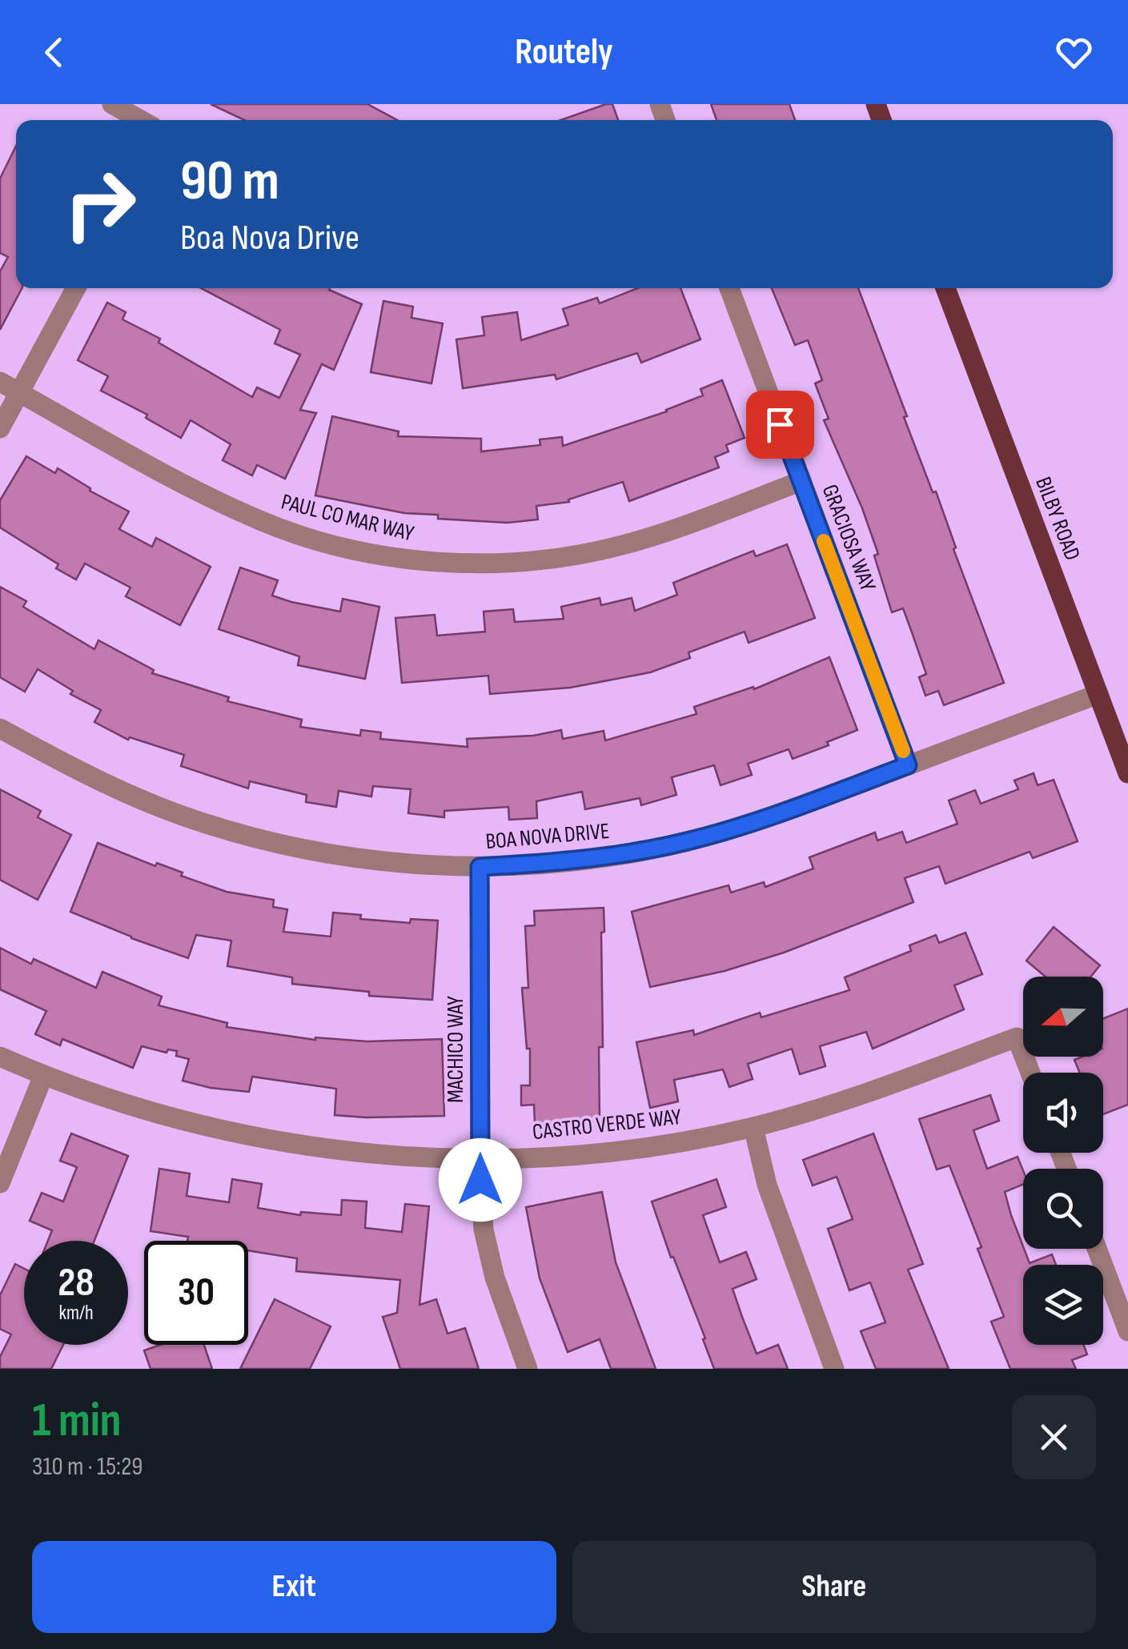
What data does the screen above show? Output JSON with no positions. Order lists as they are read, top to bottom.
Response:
{
  "streets": {
    "main road": ["BILBY ROAD"],
    "street": [
      "PAUL CO MAR WAY",
      "GRACIOSA WAY",
      "BOA NOVA DRIVE",
      "MACHICO WAY",
      "CASTRO VERDE WAY"
    ]
  },
  "crossings": [
    ["PAUL CO MAR WAY", "GRACIOSA WAY"],
    ["BILBY ROAD", "BOA NOVA DRIVE"],
    ["GRACIOSA WAY", "BOA NOVA DRIVE"],
    ["BOA NOVA DRIVE", "MACHICO WAY"],
    ["MACHICO WAY", "CASTRO VERDE WAY"]
  ],
  "north": "left",
  "page": {
    "header": "Routely",
    "turn": ["90 m", "Boa Nova Drive"],
    "speed": "28 km/h",
    "limit": "30",
    "heading": ["1 min", "310 m · 15:29"],
    "buttons": ["Exit", "Share"]
  }
}
